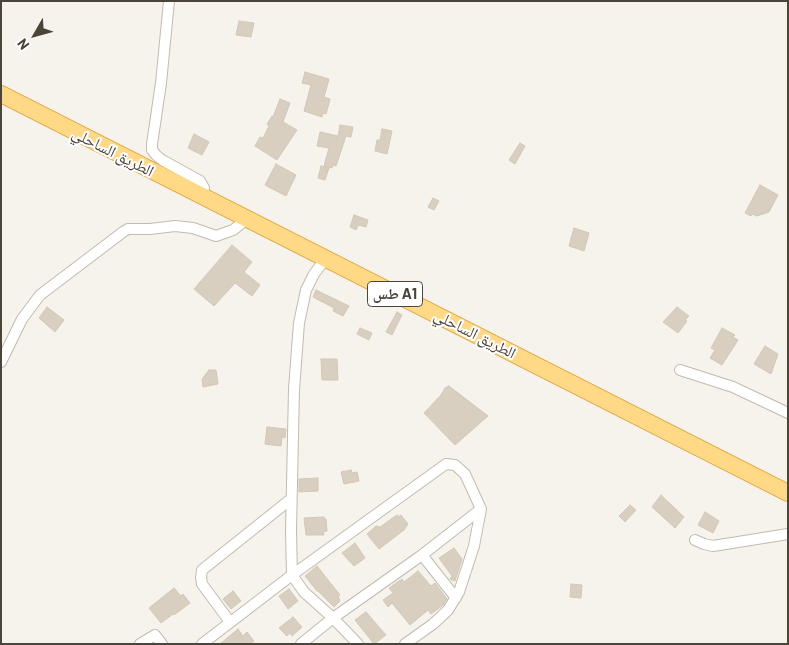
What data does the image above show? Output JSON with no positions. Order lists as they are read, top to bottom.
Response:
{
  "streets": {
    "highway": ["الطريق الساحلي", "طس A1"]
  },
  "north": "bottom left"
}
